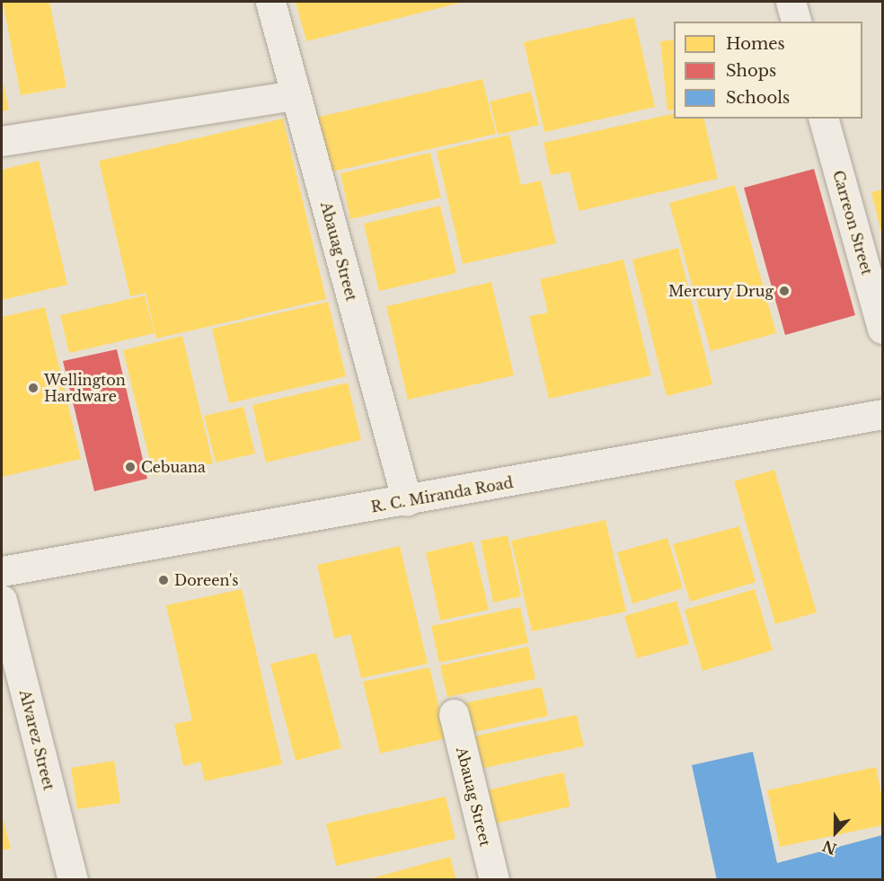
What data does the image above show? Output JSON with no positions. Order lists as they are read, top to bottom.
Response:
{
  "streets": {
    "street": [
      "Carreon Street",
      "Abauag Street",
      "R. C. Miranda Road",
      "Alvarez Street"
    ]
  },
  "crossings": [
    ["Abauag Street", "R. C. Miranda Road"]
  ],
  "places": [
    "Mercury Drug",
    "Wellington Hardware",
    "Cebuana",
    "Doreen's"
  ],
  "legend": ["Homes", "Shops", "Schools"],
  "north": "bottom"
}
